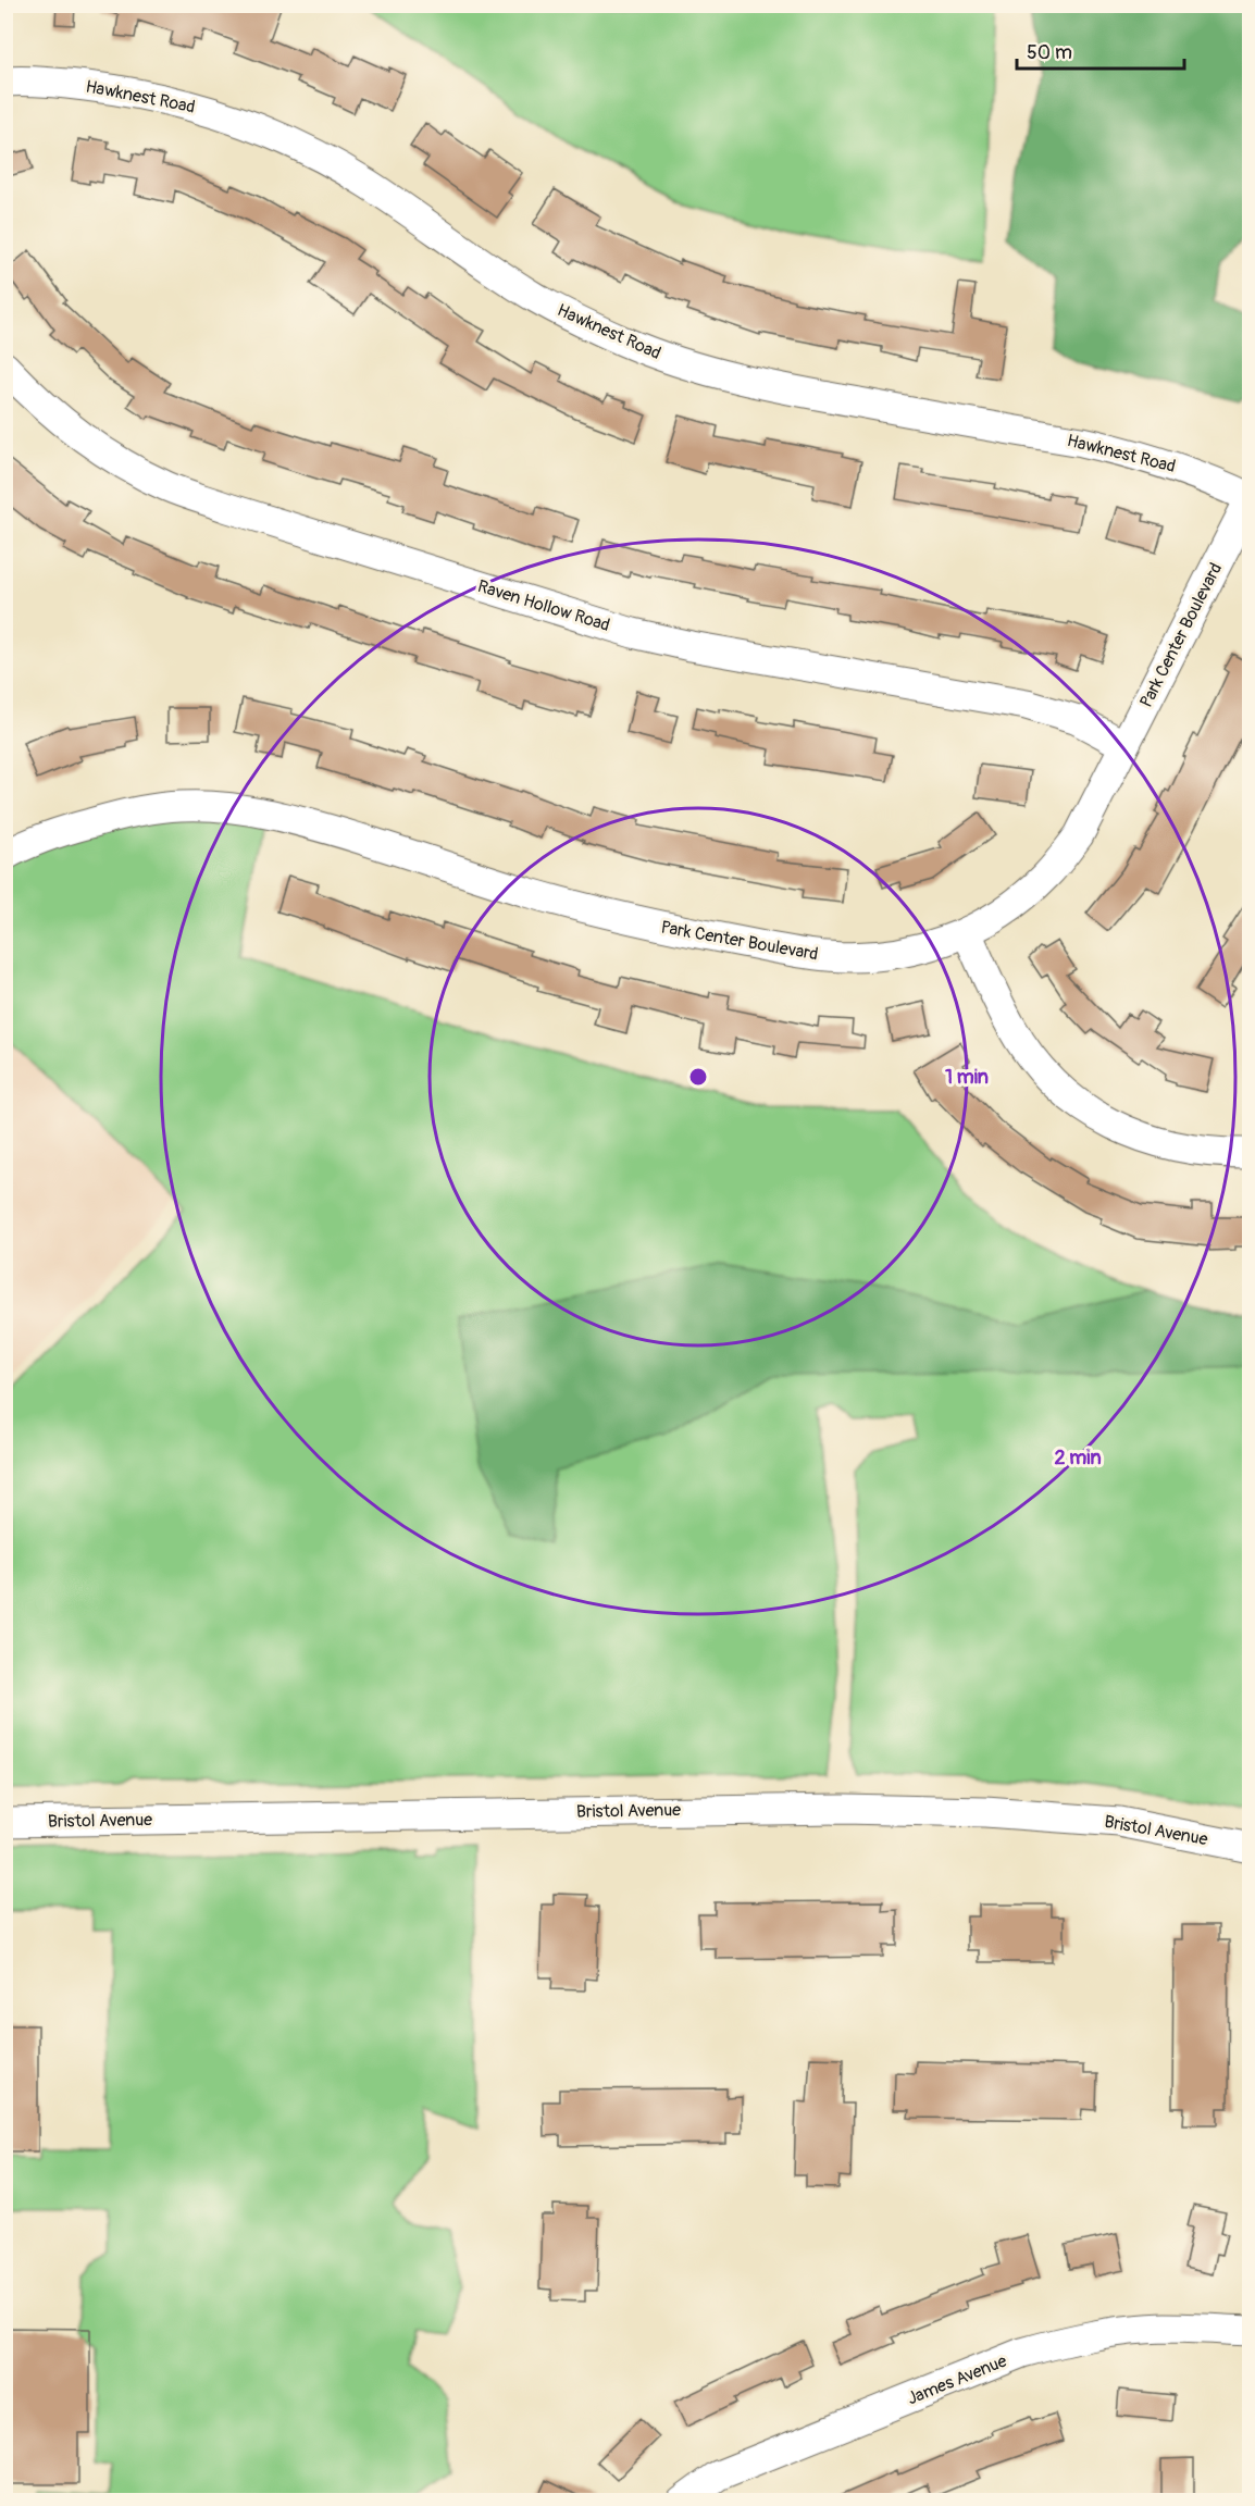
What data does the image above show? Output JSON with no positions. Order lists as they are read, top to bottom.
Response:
{
  "streets": {
    "street": [
      "Hawknest Road",
      "Raven Hollow Road",
      "Park Center Boulevard",
      "Bristol Avenue",
      "James Avenue"
    ]
  },
  "crossings": [
    ["Hawknest Road", "Park Center Boulevard"],
    ["Raven Hollow Road", "Park Center Boulevard"]
  ],
  "scale_bar": "50 m",
  "rings": ["1 min", "2 min"]
}
